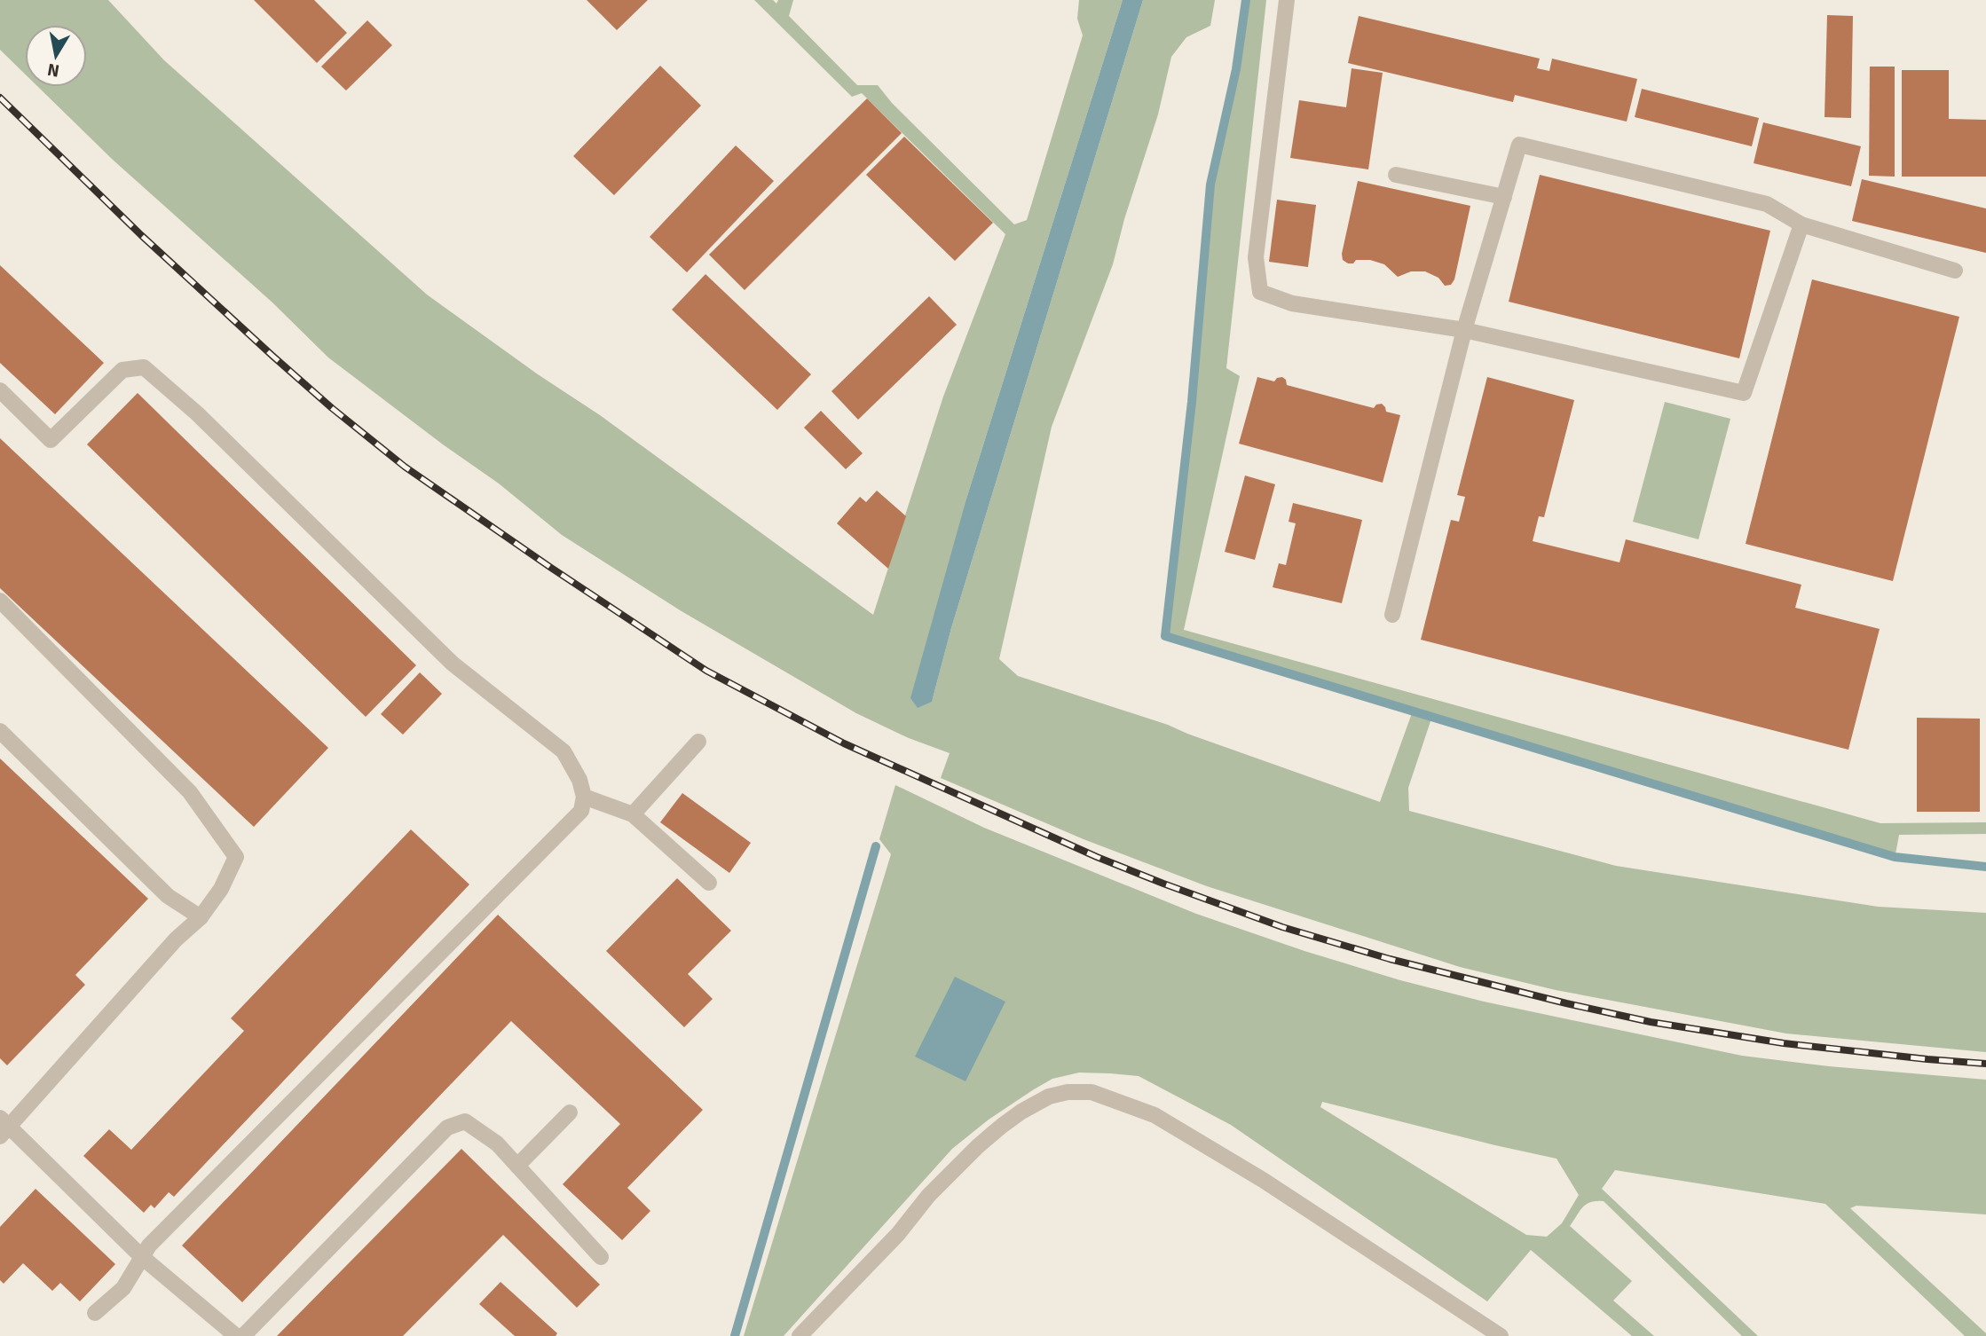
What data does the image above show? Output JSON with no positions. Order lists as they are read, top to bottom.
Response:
{
  "north": "bottom"
}
